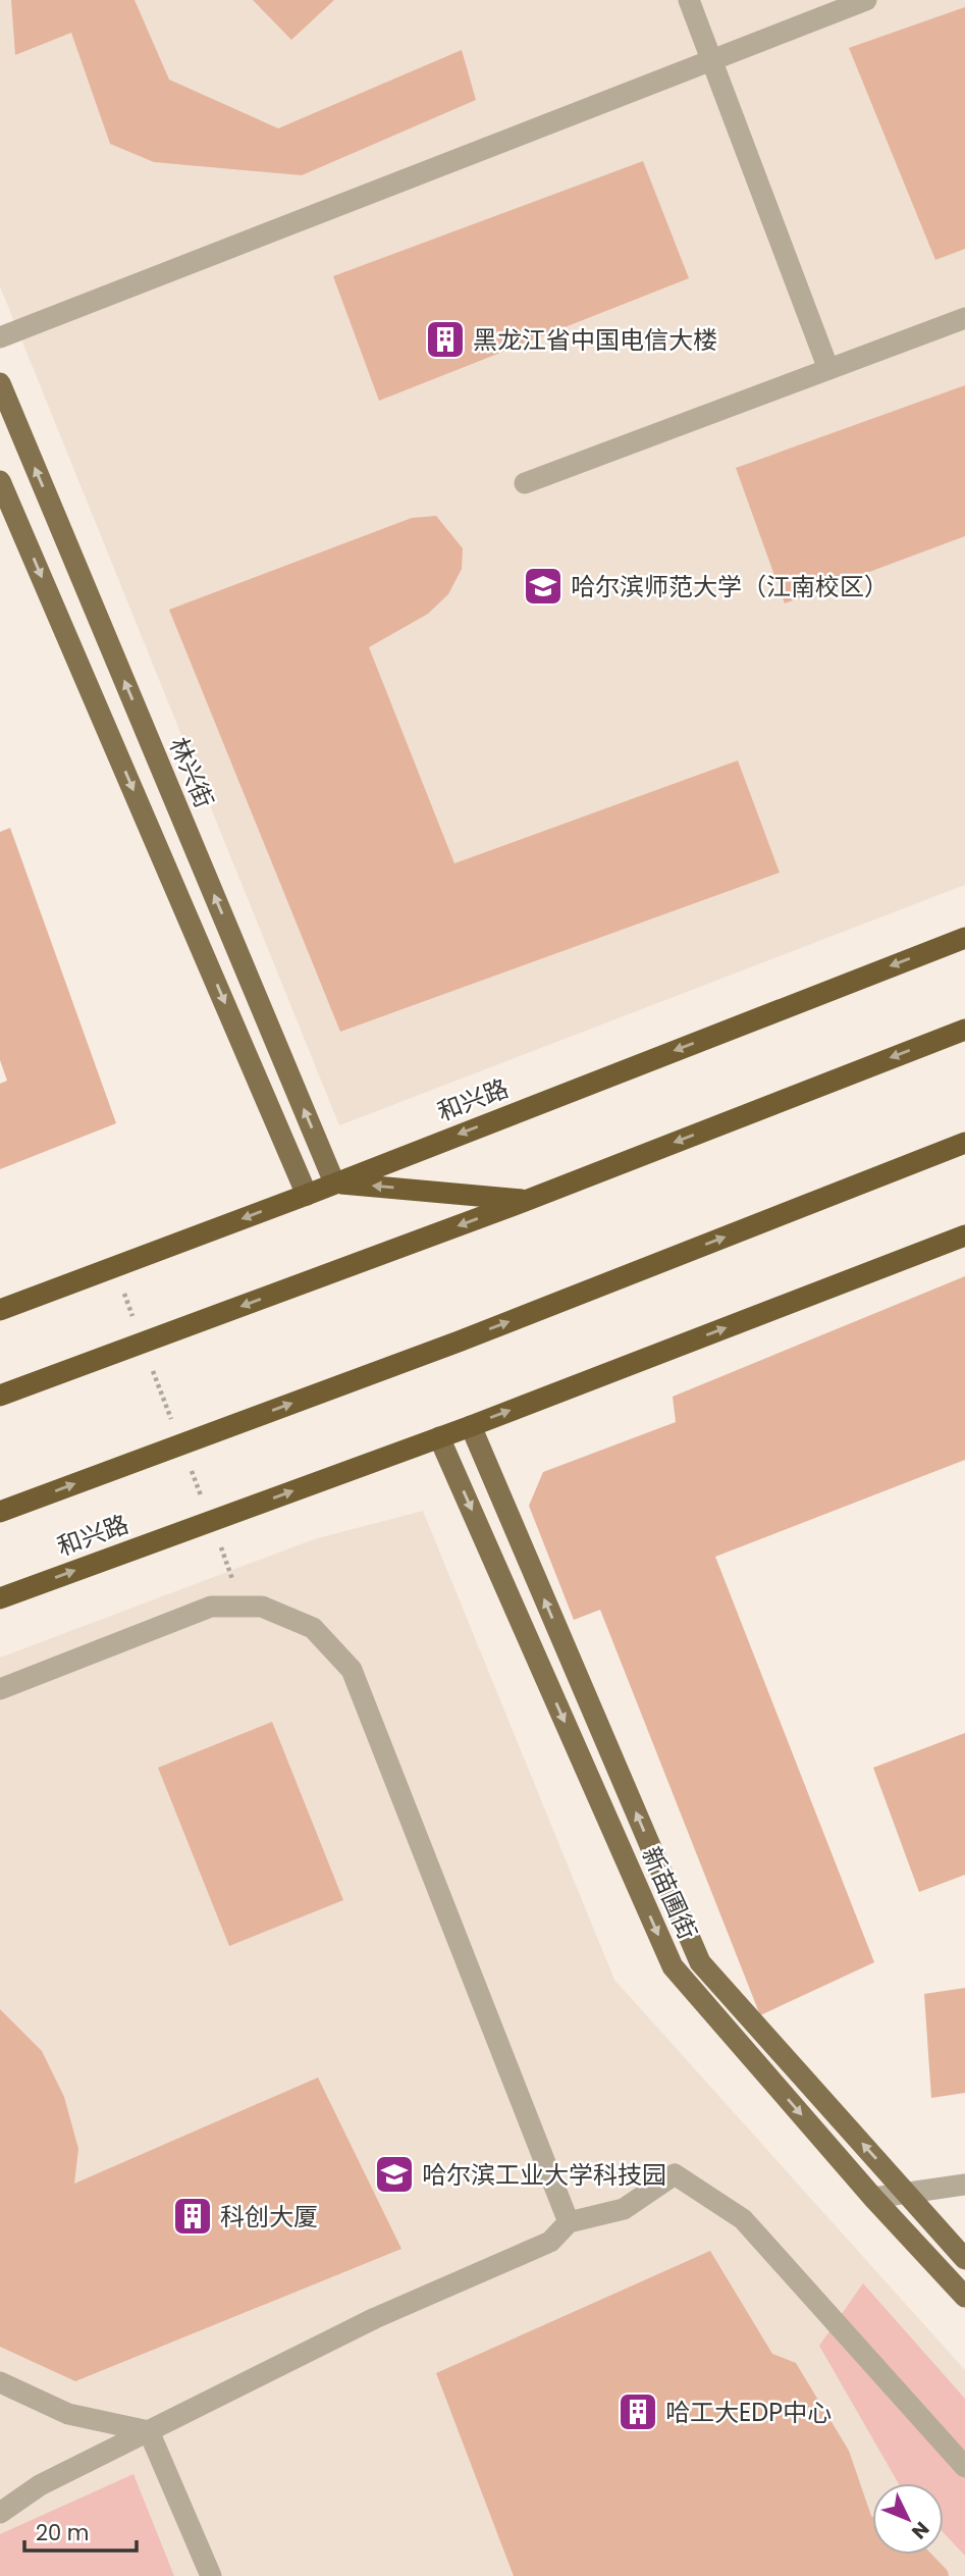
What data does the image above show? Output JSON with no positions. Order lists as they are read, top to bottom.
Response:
{
  "streets": {
    "highway": ["和兴路"],
    "main road": ["林兴街", "新苗圃街"]
  },
  "crossings": [
    ["林兴街", "和兴路"],
    ["和兴路", "新苗圃街"]
  ],
  "places": {
    "building": ["黑龙江省中国电信大楼", "科创大厦", "哈工大EDP中心"],
    "school or university": ["哈尔滨师范大学（江南校区）", "哈尔滨工业大学科技园"]
  },
  "scale_bar": "20 m",
  "north": "bottom right"
}
